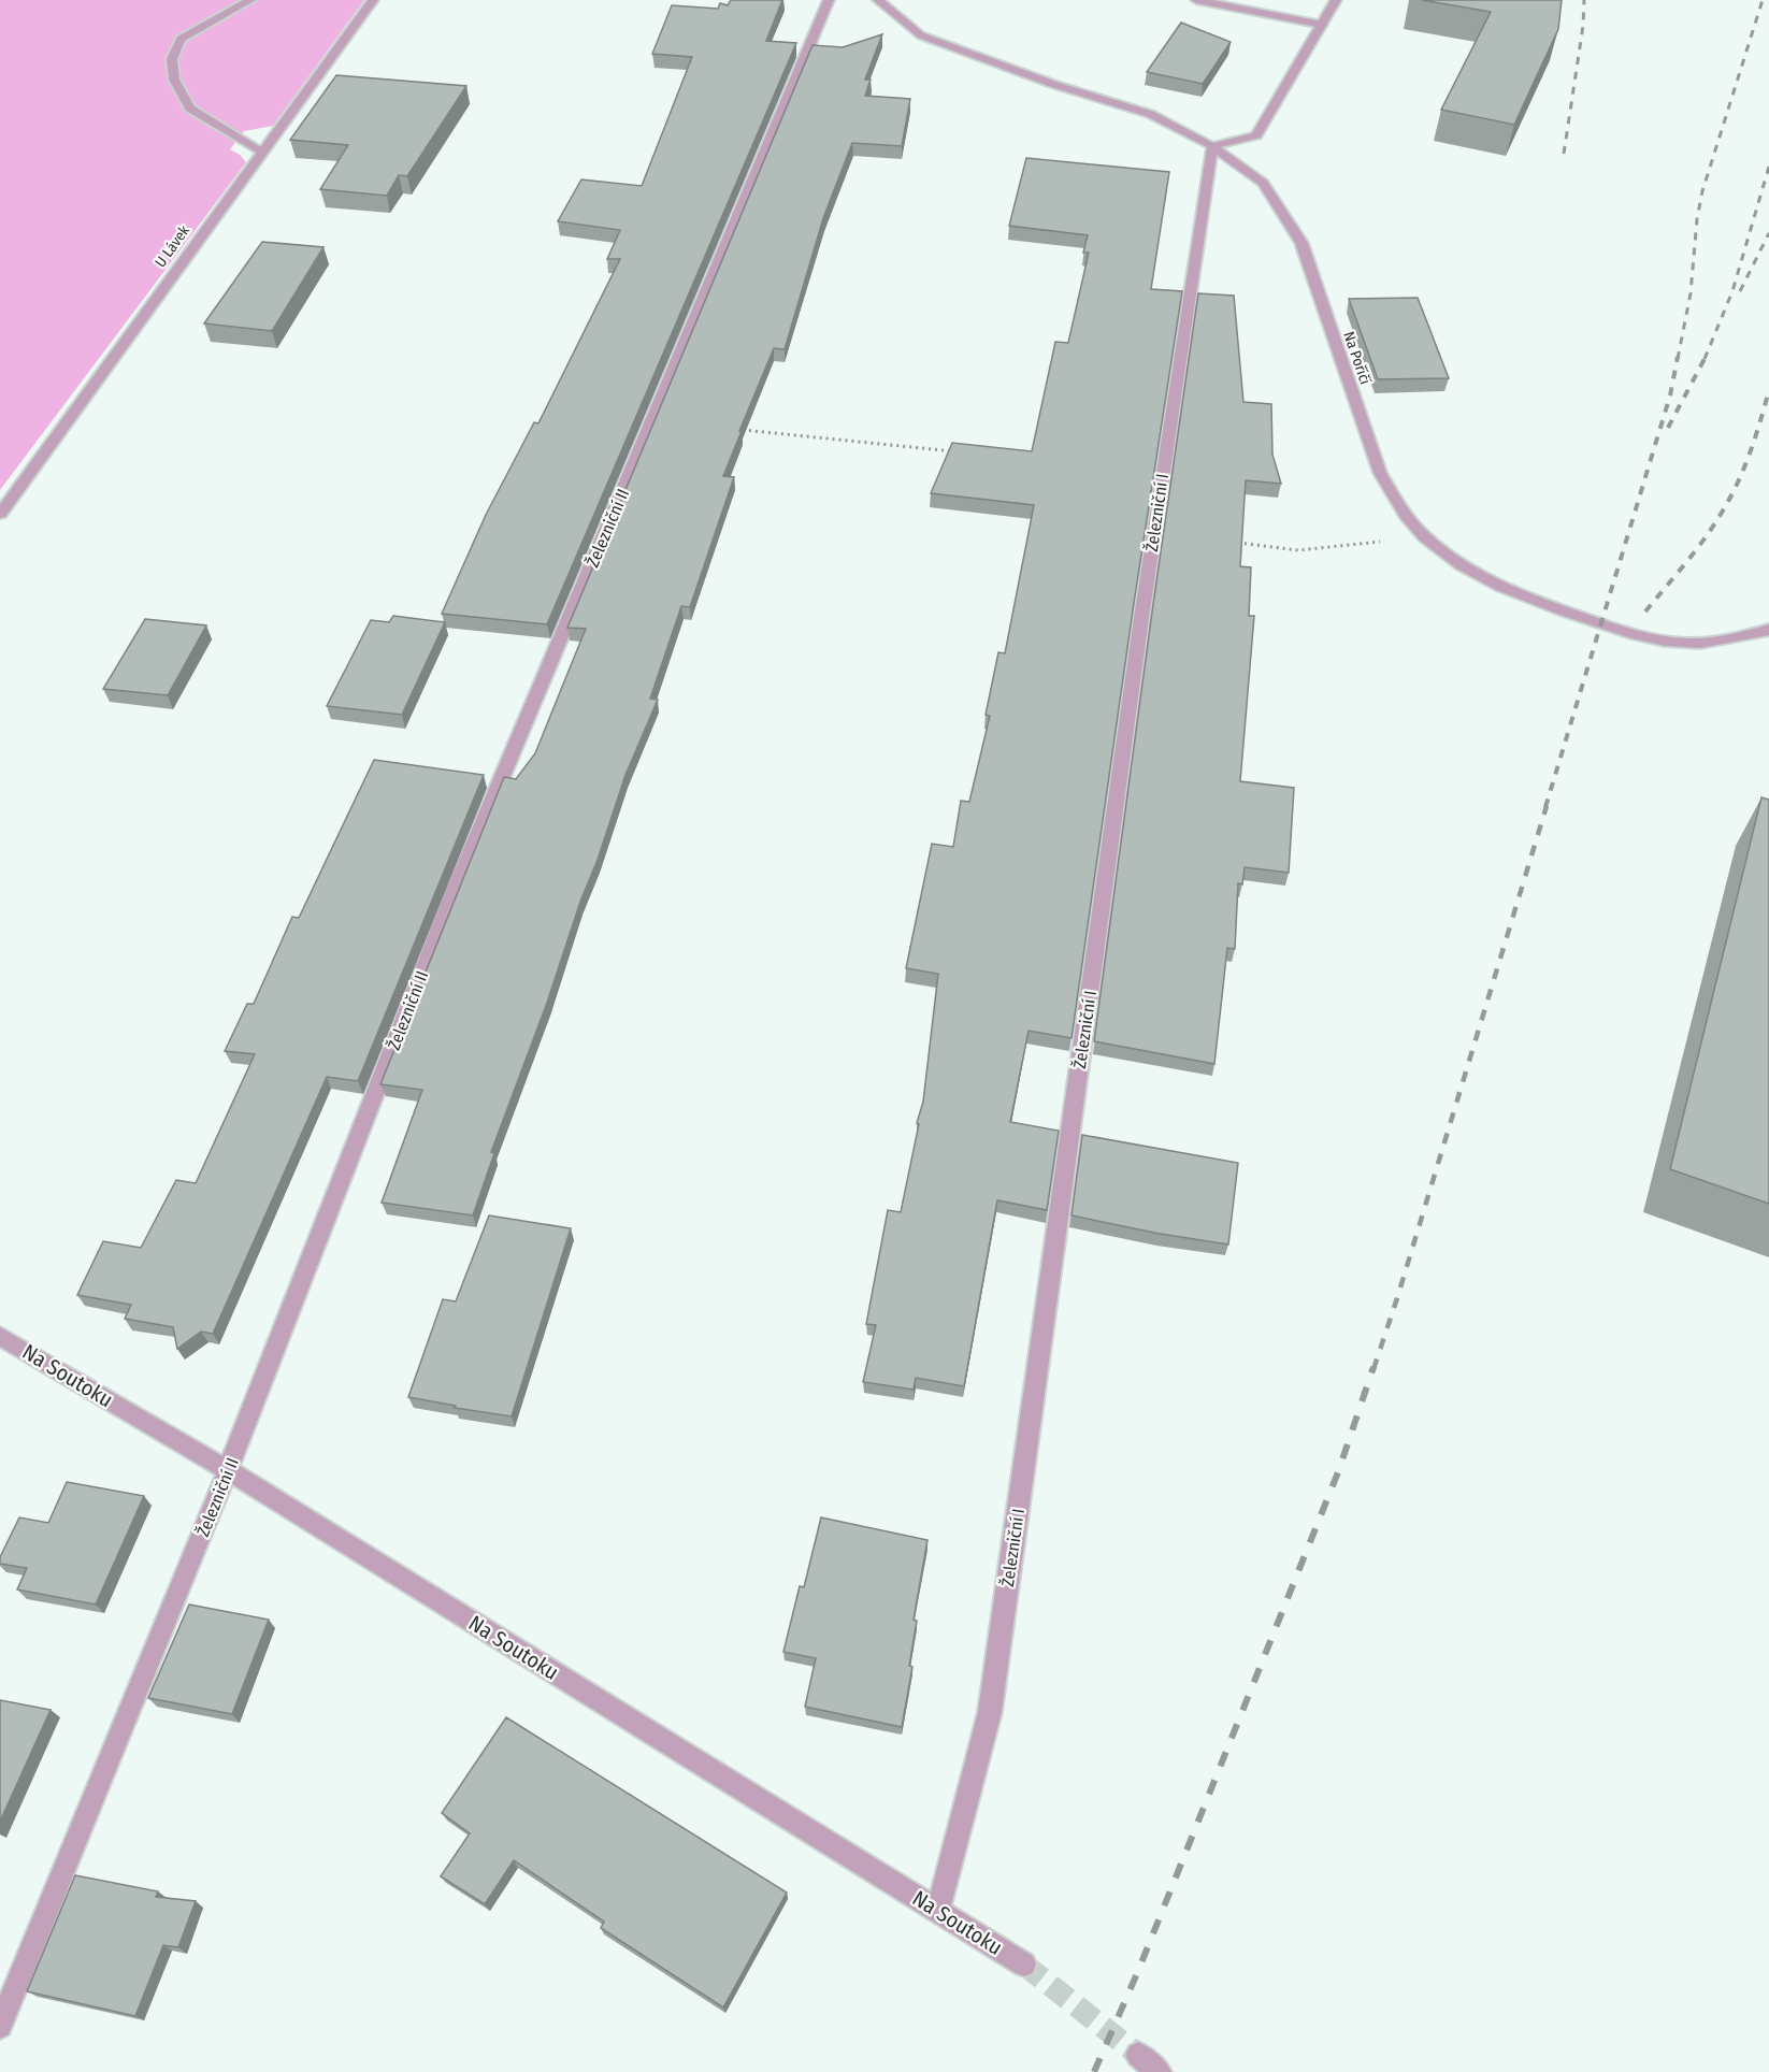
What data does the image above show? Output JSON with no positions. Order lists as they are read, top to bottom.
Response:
{
  "streets": {
    "street": [
      "U Lávek",
      "Na Poříčí",
      "Železniční I",
      "Železniční II",
      "Na Soutoku"
    ]
  },
  "crossings": [
    ["Na Poříčí", "Železniční I"],
    ["Železniční I", "Na Soutoku"],
    ["Železniční II", "Na Soutoku"]
  ]
}
